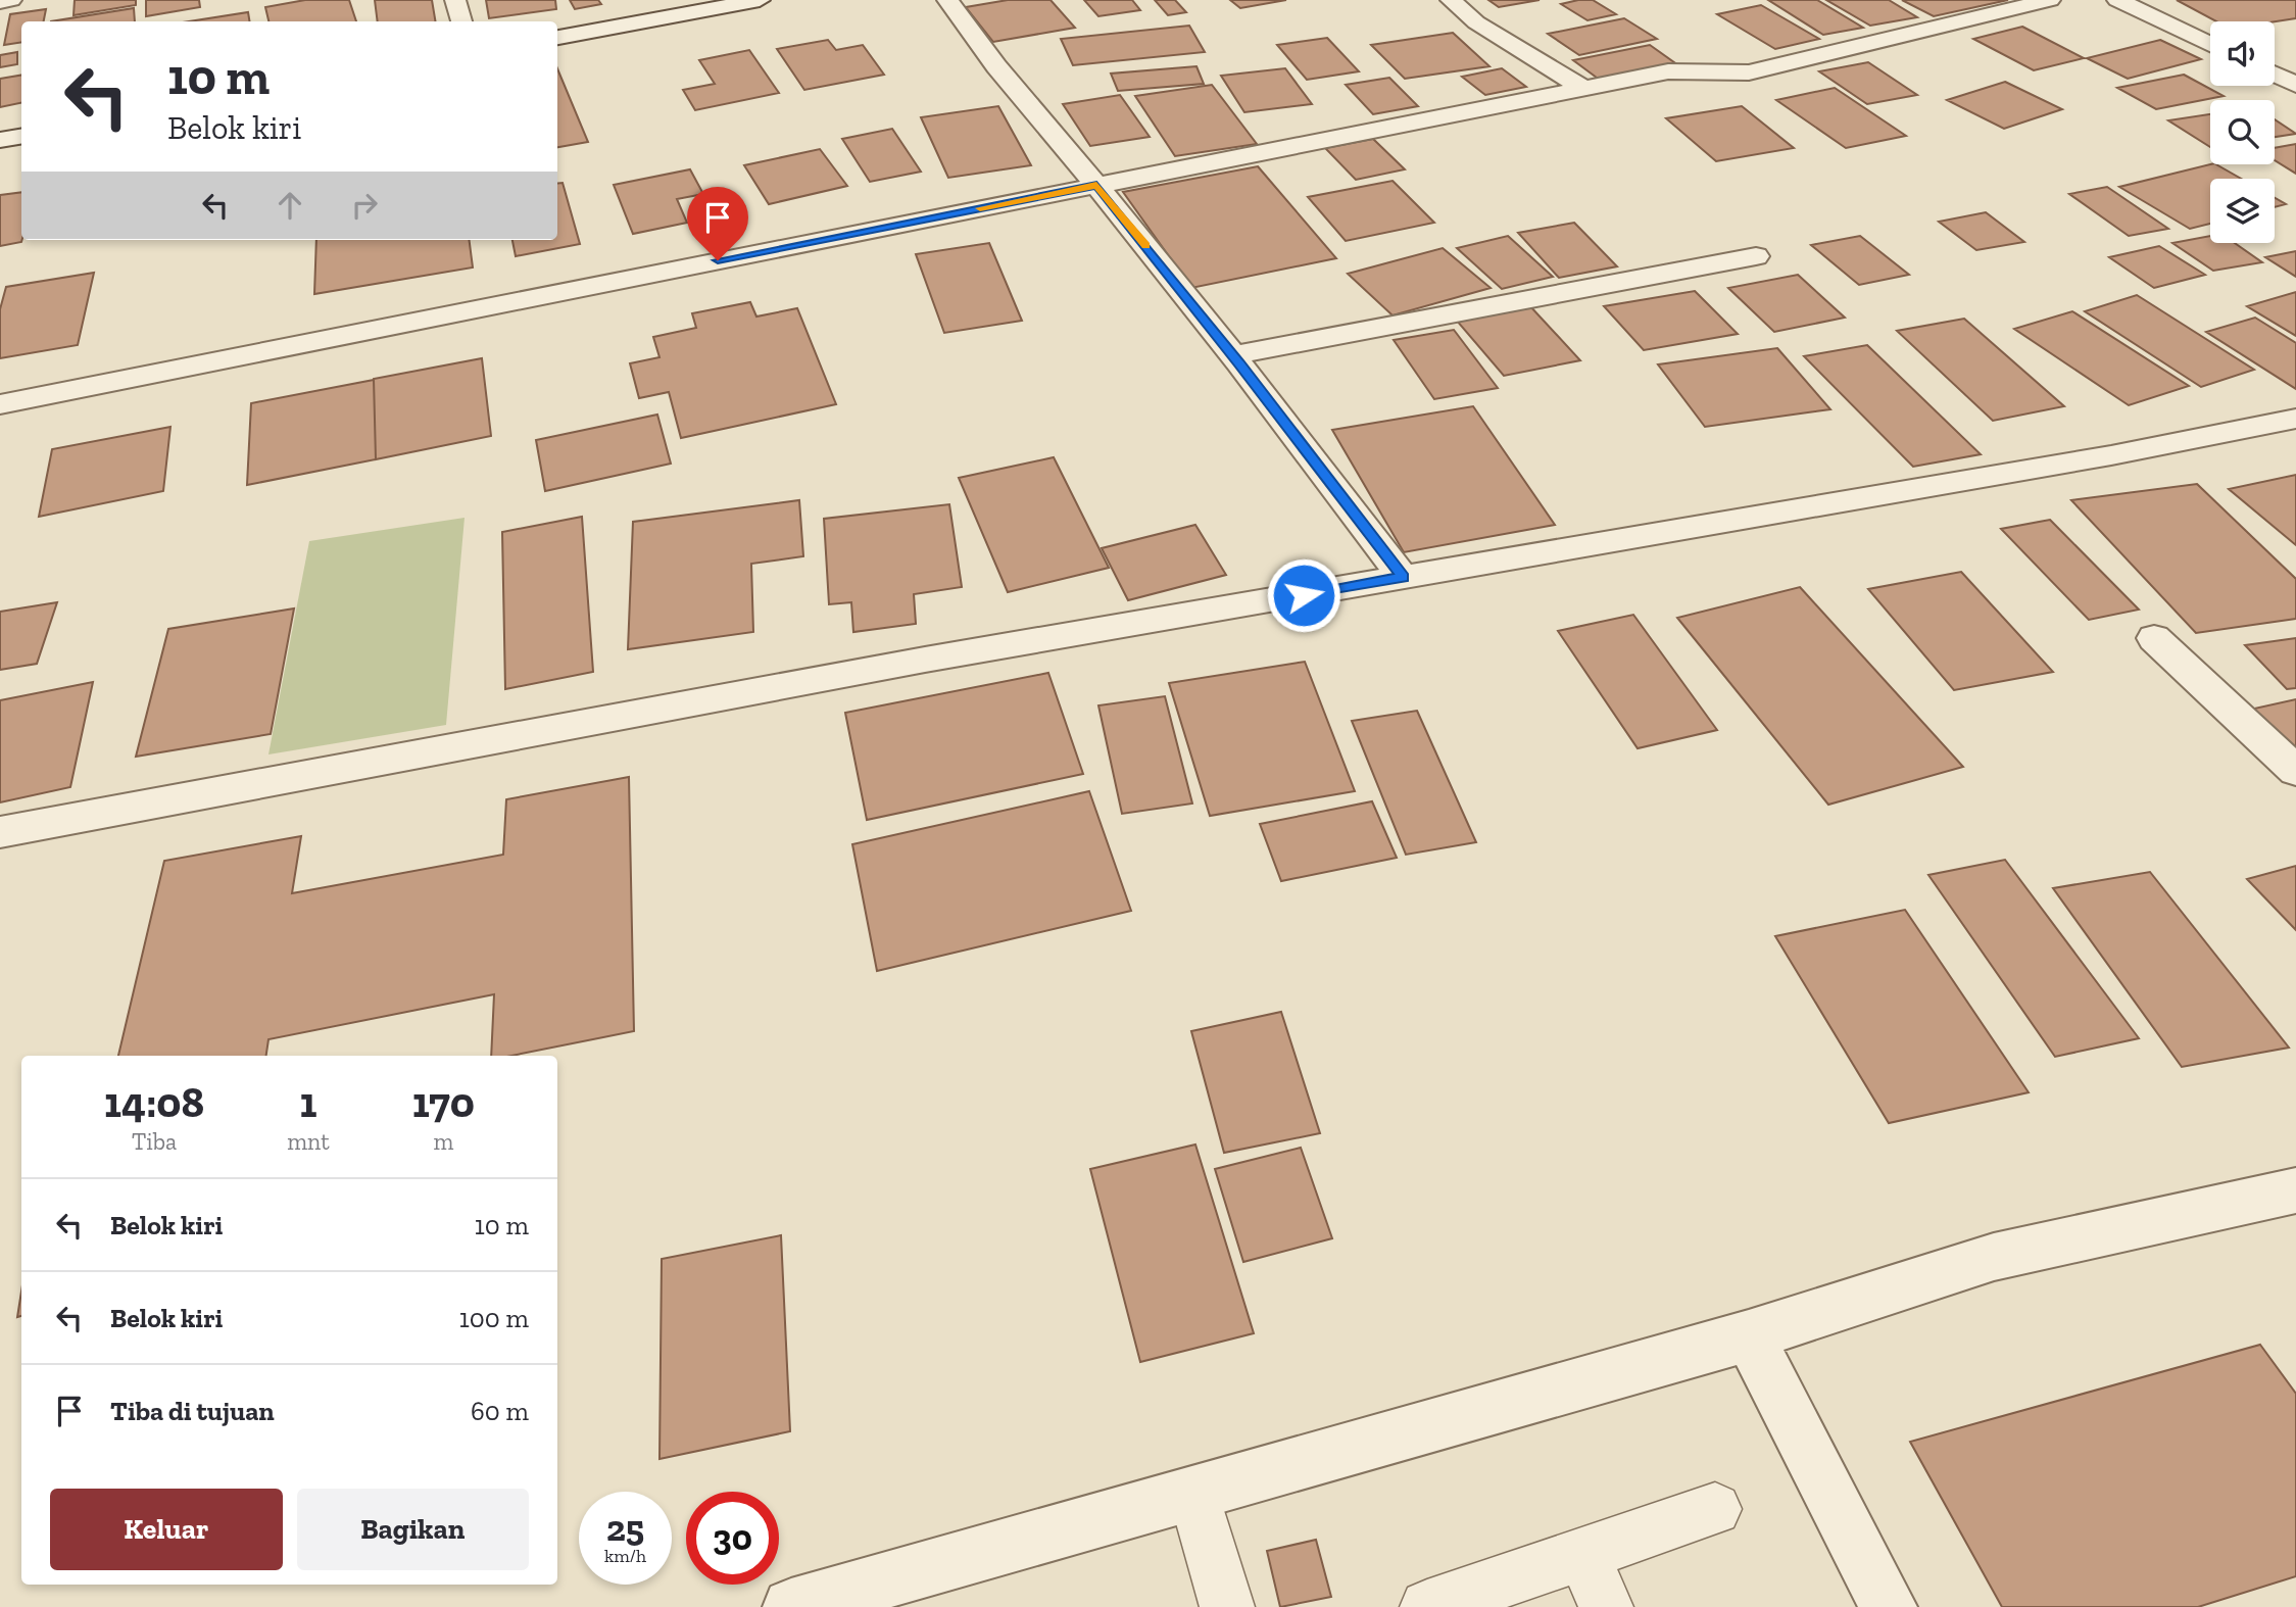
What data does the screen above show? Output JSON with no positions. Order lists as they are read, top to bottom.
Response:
{
  "page": {
    "turn": ["10 m", "Belok kiri"],
    "eta": [
      "14:08",
      "Tiba",
      "1",
      "mnt",
      "170",
      "m"
    ],
    "list": [
      {
        "name": "Belok kiri",
        "value": "10 m"
      },
      {
        "name": "Belok kiri",
        "value": "100 m"
      },
      {
        "name": "Tiba di tujuan",
        "value": "60 m"
      }
    ],
    "buttons": ["Keluar", "Bagikan"],
    "speed": "25 km/h",
    "limit": "30"
  }
}
